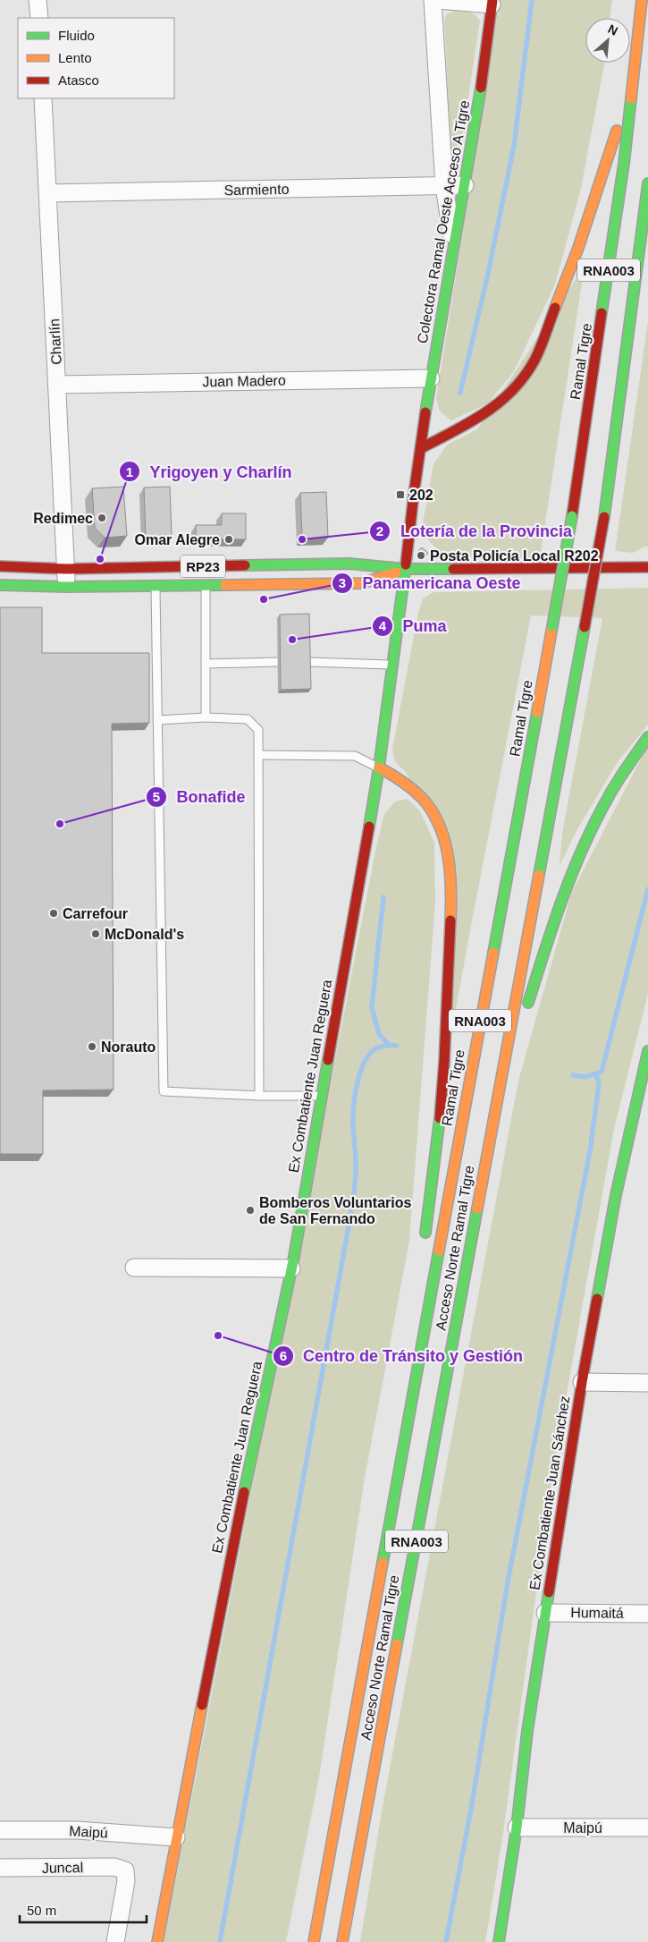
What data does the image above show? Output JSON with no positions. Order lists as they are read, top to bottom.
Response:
{
  "streets": {
    "main road": [
      "Colectora Ramal Oeste Acceso A Tigre",
      "RNA003",
      "Ramal Tigre",
      "RP23",
      "Ex Combatiente Juan Reguera",
      "Acceso Norte Ramal Tigre",
      "Ex Combatiente Juan Sánchez"
    ],
    "street": [
      "Sarmiento",
      "Charlín",
      "Juan Madero",
      "Humaitá",
      "Maipú",
      "Juncal"
    ]
  },
  "crossings": [
    ["Sarmiento", "Colectora Ramal Oeste Acceso A Tigre"],
    ["Sarmiento", "Charlín"],
    ["Colectora Ramal Oeste Acceso A Tigre", "Juan Madero"],
    ["Colectora Ramal Oeste Acceso A Tigre", "Ex Combatiente Juan Reguera"],
    ["RNA003", "Ramal Tigre"],
    ["RNA003", "Acceso Norte Ramal Tigre"],
    ["Charlín", "Juan Madero"],
    ["Charlín", "RP23"],
    ["Ramal Tigre", "Acceso Norte Ramal Tigre"],
    ["RP23", "Ex Combatiente Juan Reguera"],
    ["Ex Combatiente Juan Reguera", "Maipú"],
    ["Ex Combatiente Juan Sánchez", "Humaitá"],
    ["Ex Combatiente Juan Sánchez", "Maipú"]
  ],
  "places": {
    "transit": ["202"],
    "other": [
      "Redimec",
      "Omar Alegre",
      "Lotería de la Provincia",
      "Posta Policía Local R202",
      "Yrigoyen y Charlín",
      "Panamericana Oeste",
      "Puma",
      "Bonafide",
      "Carrefour",
      "McDonald's",
      "Norauto",
      "Bomberos Voluntarios de San Fernando",
      "Centro de Tránsito y Gestión"
    ]
  },
  "legend": ["Fluido", "Lento", "Atasco"],
  "scale_bar": "50 m",
  "north": "top right"
}
